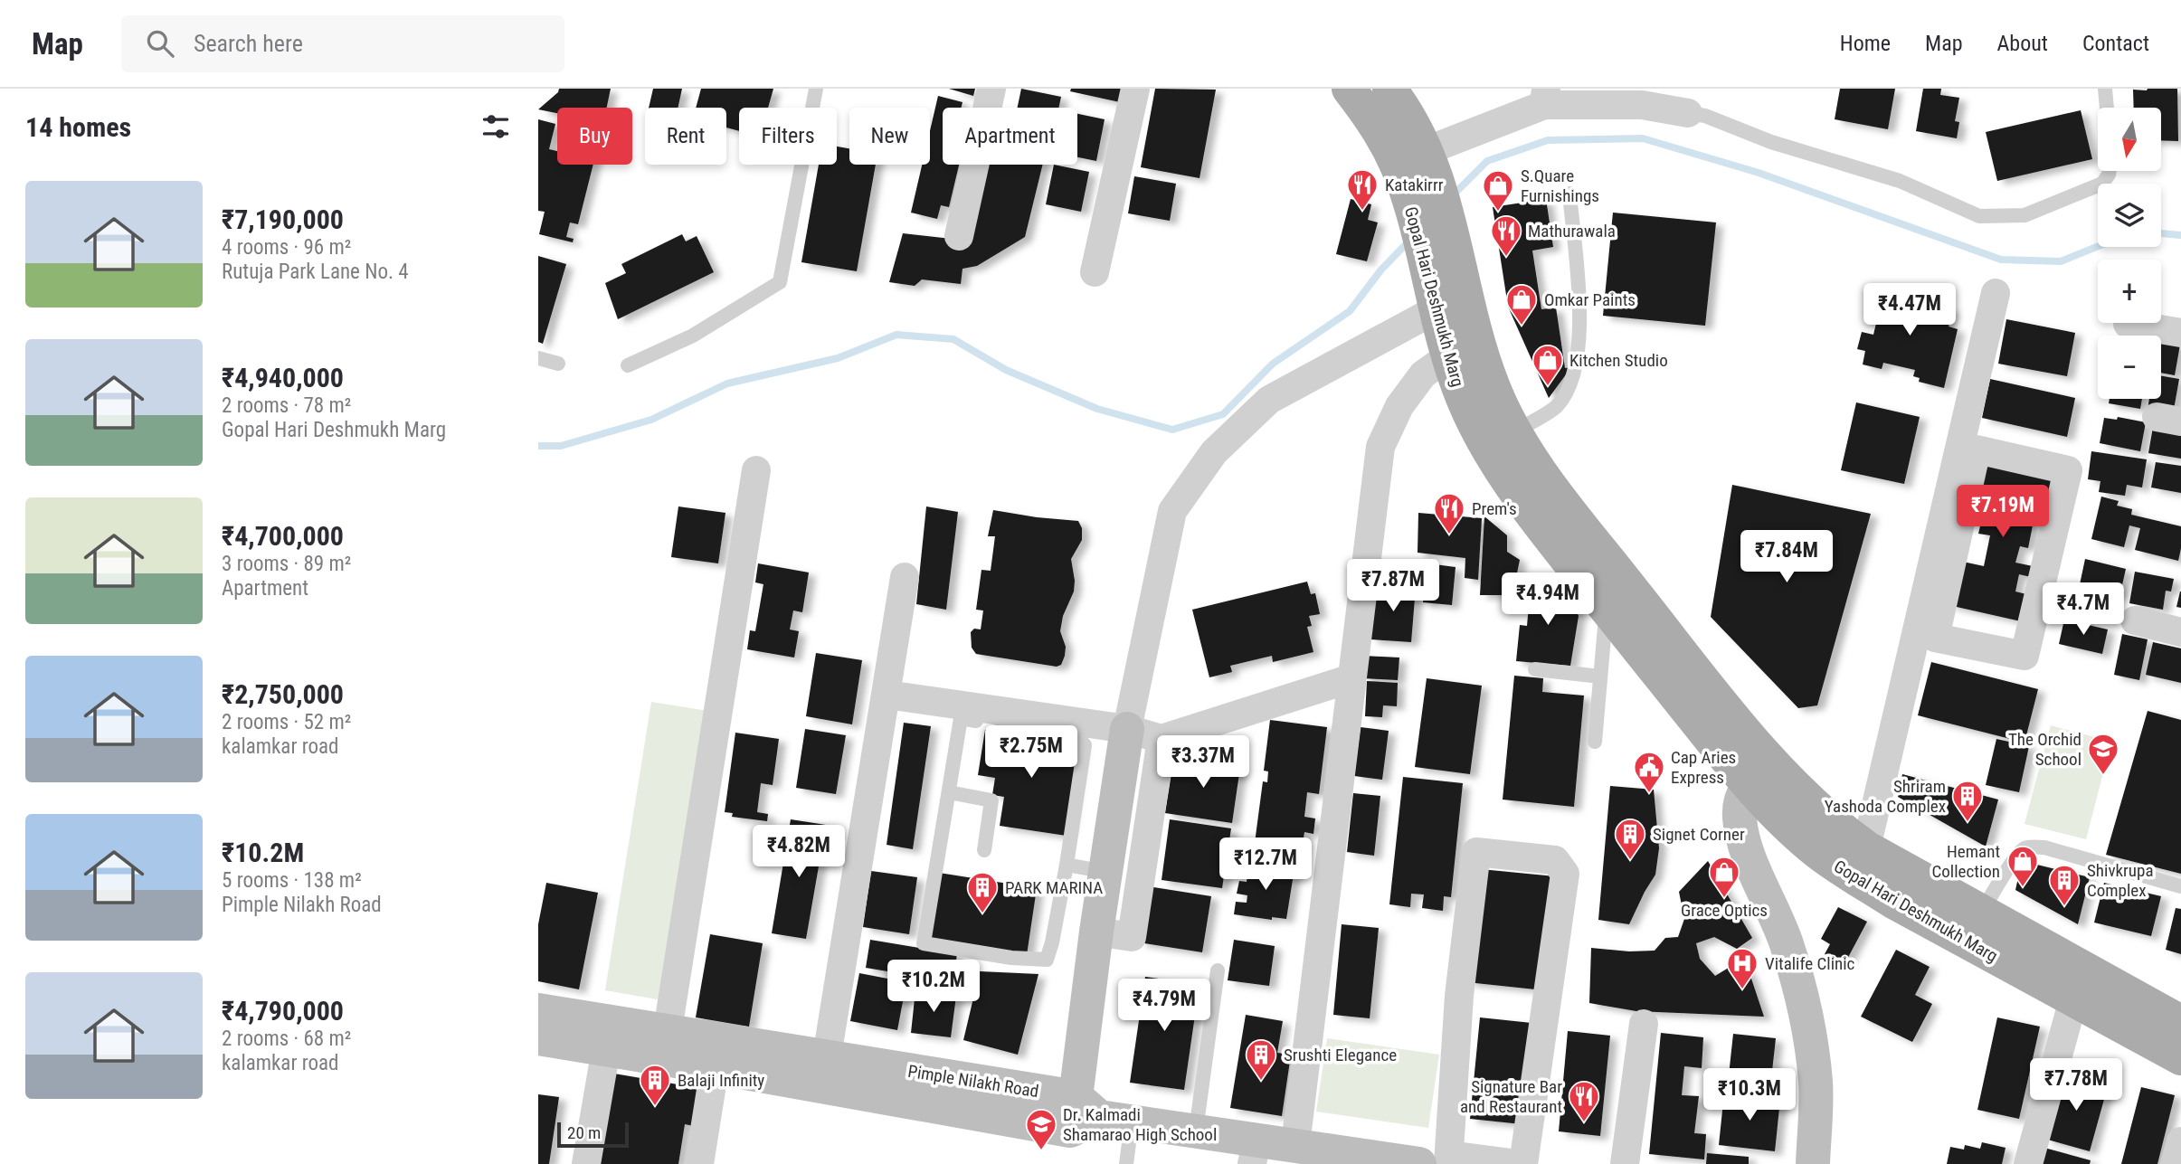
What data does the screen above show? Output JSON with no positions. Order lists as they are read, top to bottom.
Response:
{
  "streets": {
    "main road": ["Gopal Hari Deshmukh Marg", "Pimple Nilakh Road"]
  },
  "places": {
    "restaurant": [
      "Katakirrr",
      "Mathurawala",
      "Prem's",
      "Signature Bar and Restaurant"
    ],
    "shop": [
      "S.Quare Furnishings",
      "Omkar Paints",
      "Kitchen Studio",
      "Hemant Collection",
      "Grace Optics"
    ],
    "school or university": ["The Orchid School", "Dr. Kalmadi Shamarao High School"],
    "public building": ["Cap Aries Express"],
    "building": [
      "Shriram Yashoda Complex",
      "Signet Corner",
      "Shivkrupa Complex",
      "PARK MARINA",
      "Srushti Elegance",
      "Balaji Infinity"
    ],
    "hospital": ["Vitalife Clinic"]
  },
  "scale_bar": "20 m",
  "north": "bottom",
  "page": {
    "header": "Map",
    "search": "Search here",
    "nav": [
      "Home",
      "Map",
      "About",
      "Contact"
    ],
    "heading": "14 homes",
    "map_buttons": ["+", "−"],
    "chip": [
      "Buy",
      "Rent",
      "Filters",
      "New",
      "Apartment"
    ],
    "list": [
      {
        "name": "₹7,190,000",
        "note": "4 rooms · 96 m² · Rutuja Park Lane No. 4"
      },
      {
        "name": "₹4,940,000",
        "note": "2 rooms · 78 m² · Gopal Hari Deshmukh Marg"
      },
      {
        "name": "₹4,700,000",
        "note": "3 rooms · 89 m² · Apartment"
      },
      {
        "name": "₹2,750,000",
        "note": "2 rooms · 52 m² · kalamkar road"
      },
      {
        "name": "₹10.2M",
        "note": "5 rooms · 138 m² · Pimple Nilakh Road"
      },
      {
        "name": "₹4,790,000",
        "note": "2 rooms · 68 m² · kalamkar road"
      }
    ],
    "price": [
      "₹4.47M",
      "₹7.19M",
      "₹7.84M",
      "₹7.87M",
      "₹4.94M",
      "₹4.7M",
      "₹2.75M",
      "₹3.37M",
      "₹4.82M",
      "₹12.7M",
      "₹10.2M",
      "₹4.79M",
      "₹7.78M",
      "₹10.3M"
    ],
    "scale": "20 m"
  }
}
